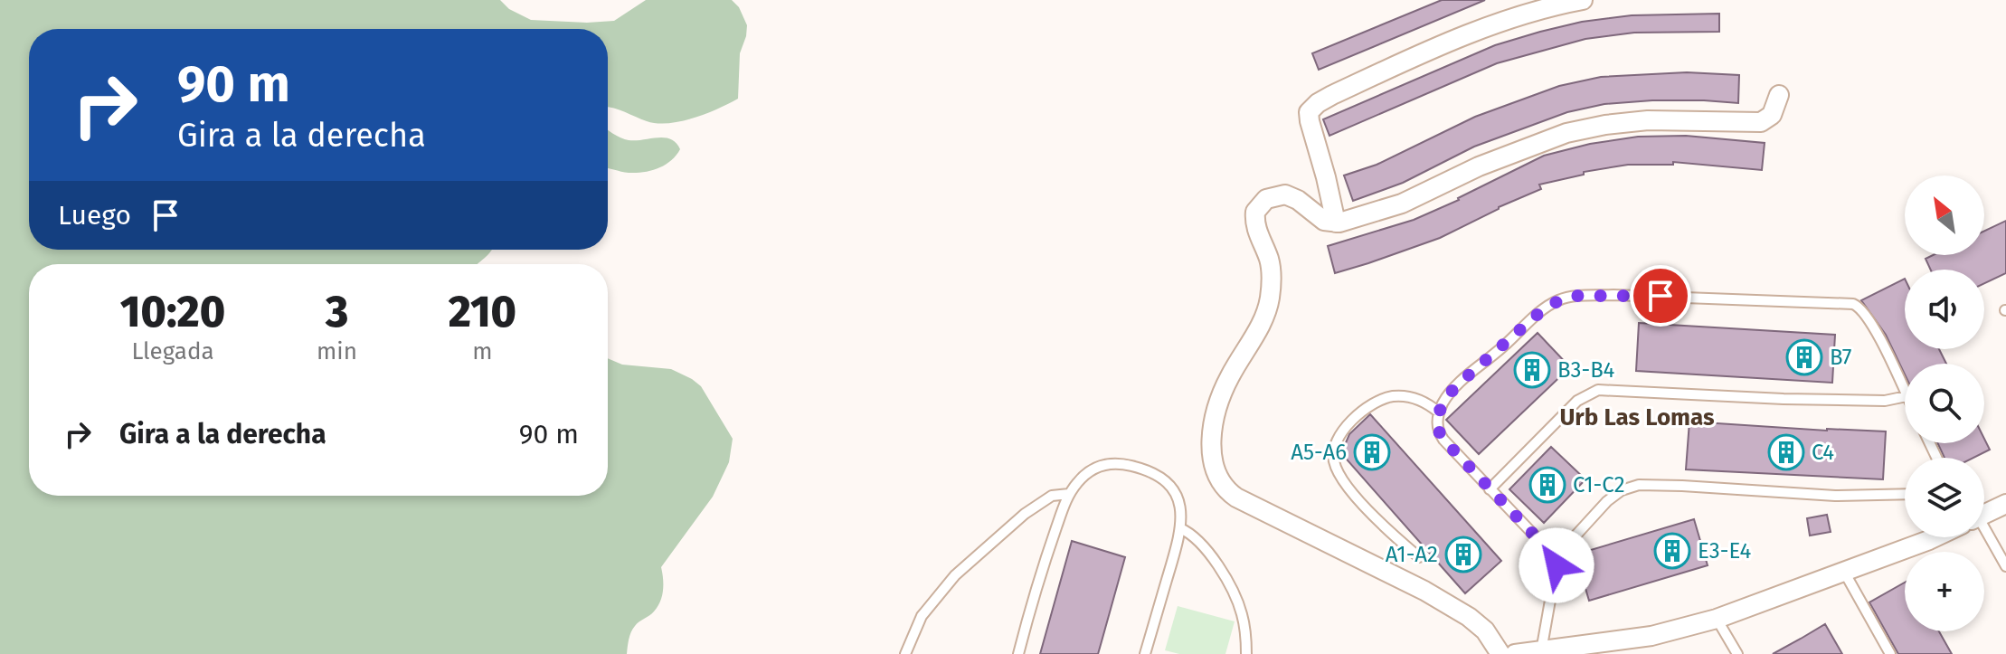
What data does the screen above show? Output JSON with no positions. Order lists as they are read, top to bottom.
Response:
{
  "districts": ["Urb Las Lomas"],
  "places": {
    "building": [
      "B7",
      "B3-B4",
      "A5-A6",
      "C4",
      "C1-C2",
      "E3-E4",
      "A1-A2"
    ]
  },
  "north": "top left",
  "page": {
    "turn": ["90 m", "Gira a la derecha"],
    "map_buttons": "+",
    "then": "Luego",
    "eta": [
      "10:20",
      "Llegada",
      "3",
      "min",
      "210",
      "m"
    ],
    "list": [
      {
        "name": "Gira a la derecha",
        "value": "90 m"
      }
    ]
  }
}
